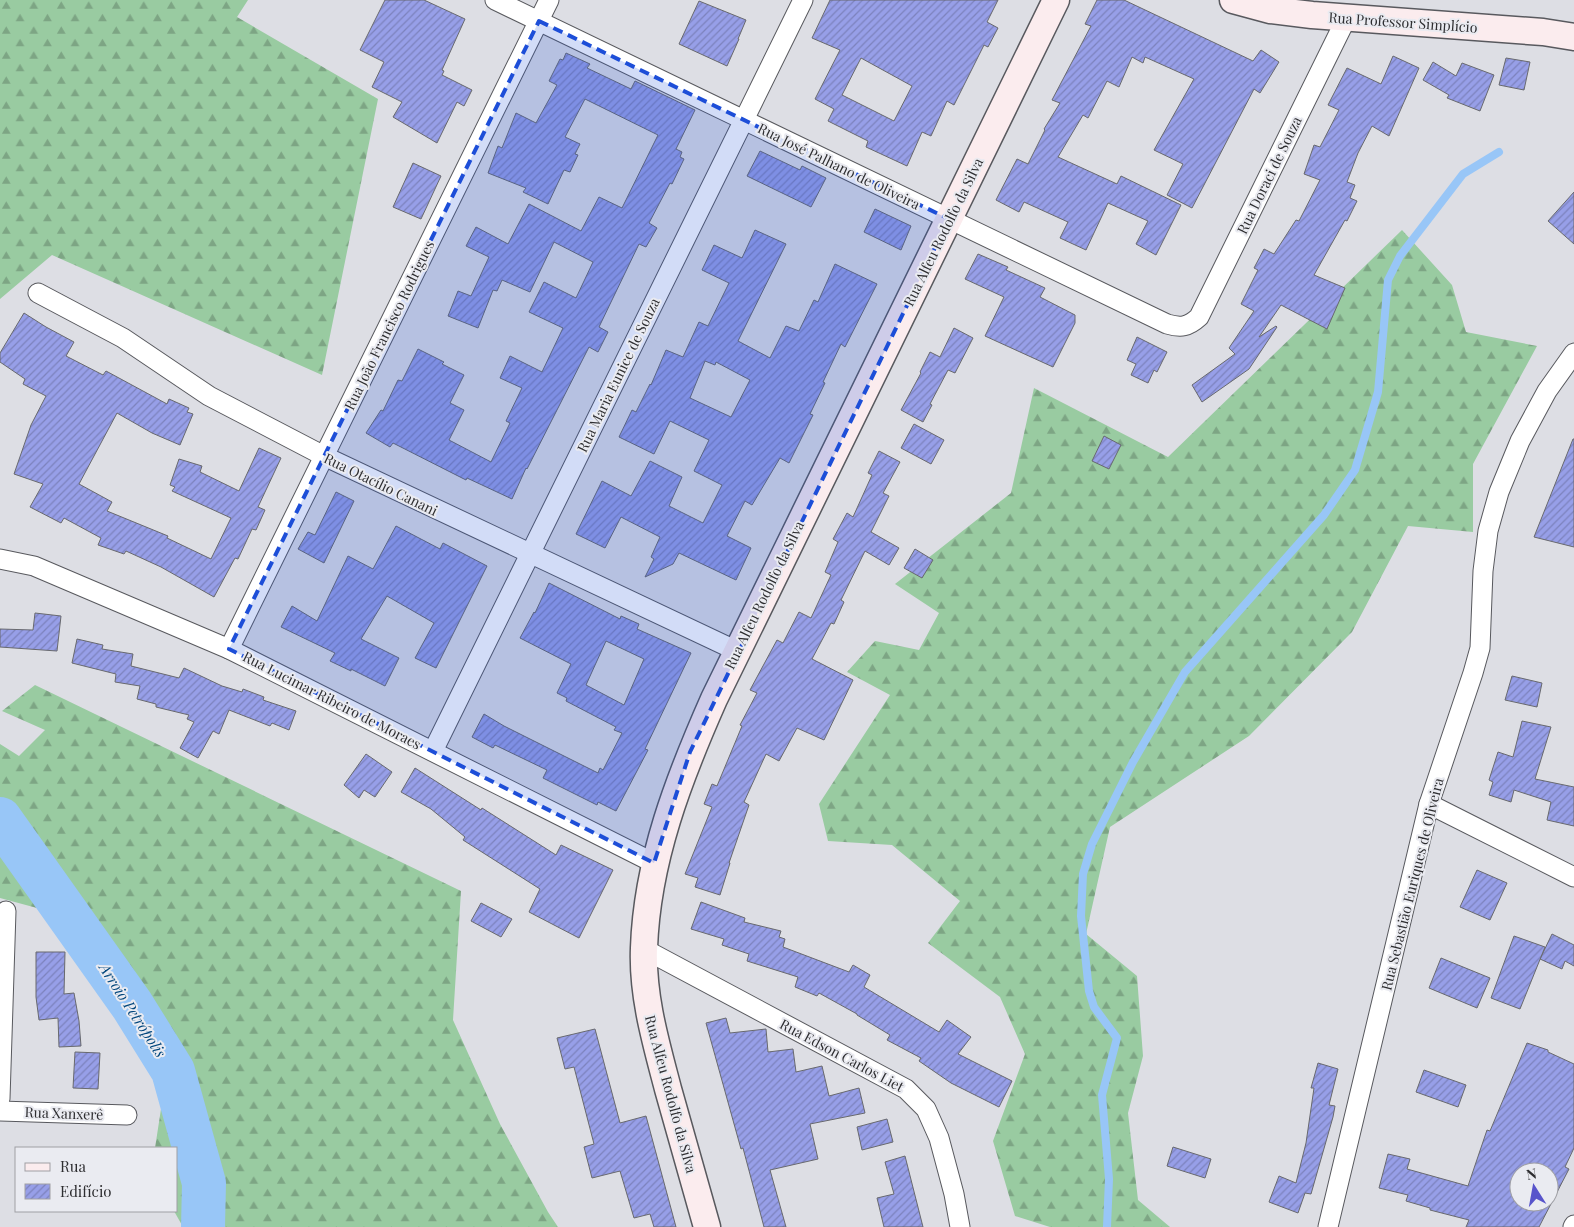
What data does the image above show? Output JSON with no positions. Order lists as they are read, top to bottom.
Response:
{
  "streets": {
    "street": [
      "Rua Professor Simplício",
      "Rua José Palhano de Oliveira",
      "Rua Doraci de Souza",
      "Rua Alfeu Rodolfo da Silva",
      "Rua João Francisco Rodrigues",
      "Rua Maria Eunice de Souza",
      "Rua Otacílio Canani",
      "Rua Lucimar Ribeiro de Moraes",
      "Rua Sebastião Euriques de Oliveira",
      "Rua Edson Carlos Liet",
      "Rua Xanxerê"
    ]
  },
  "crossings": [
    ["Rua Professor Simplício", "Rua Doraci de Souza"],
    ["Rua José Palhano de Oliveira", "Rua Doraci de Souza"],
    ["Rua José Palhano de Oliveira", "Rua Alfeu Rodolfo da Silva"],
    ["Rua José Palhano de Oliveira", "Rua João Francisco Rodrigues"],
    ["Rua José Palhano de Oliveira", "Rua Maria Eunice de Souza"],
    ["Rua Alfeu Rodolfo da Silva", "Rua Otacílio Canani"],
    ["Rua Alfeu Rodolfo da Silva", "Rua Lucimar Ribeiro de Moraes"],
    ["Rua Alfeu Rodolfo da Silva", "Rua Edson Carlos Liet"],
    ["Rua João Francisco Rodrigues", "Rua Otacílio Canani"],
    ["Rua João Francisco Rodrigues", "Rua Lucimar Ribeiro de Moraes"],
    ["Rua Maria Eunice de Souza", "Rua Otacílio Canani"],
    ["Rua Maria Eunice de Souza", "Rua Lucimar Ribeiro de Moraes"]
  ],
  "water": ["Arroio Petrópolis"],
  "legend": ["Rua", "Edifício"],
  "north": "top"
}
